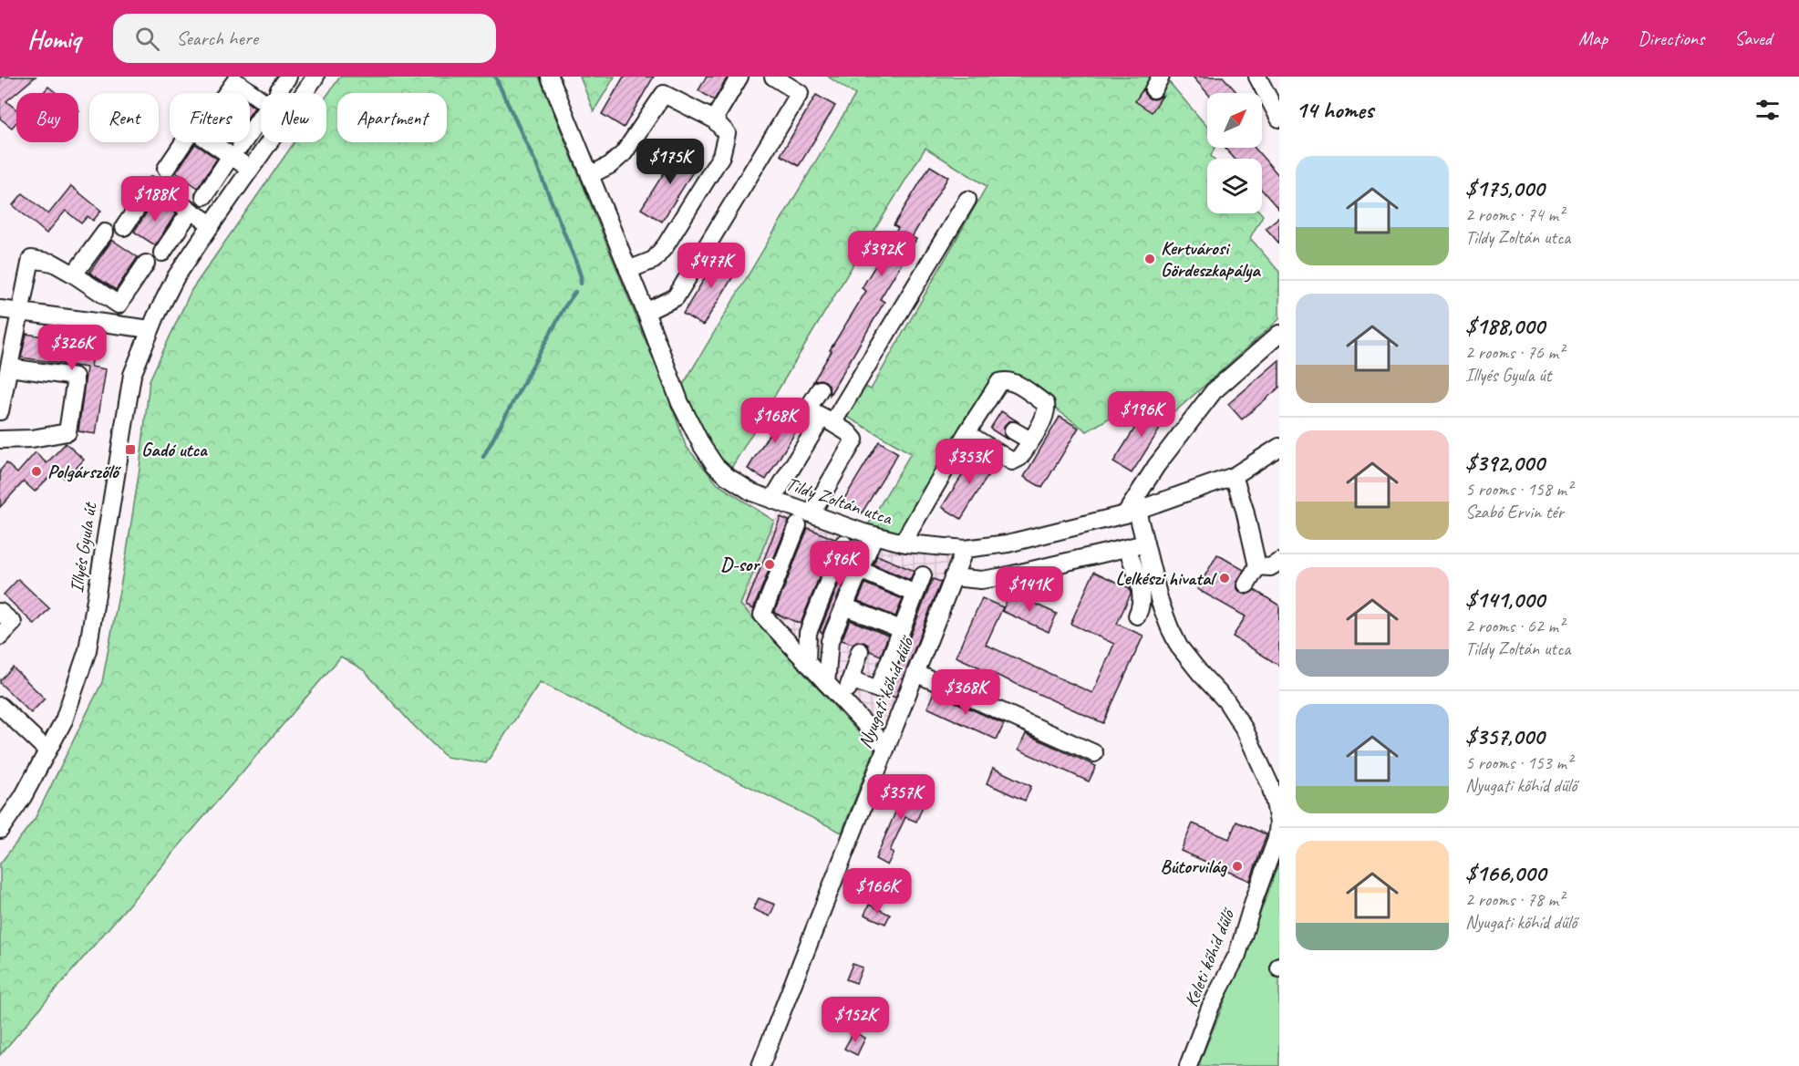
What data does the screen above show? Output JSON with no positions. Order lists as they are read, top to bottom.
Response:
{
  "streets": {
    "street": [
      "Tildy Zoltán utca",
      "Illyés Gyula út",
      "Nyugati kőhíd dűlő",
      "Keleti kőhíd dűlő"
    ]
  },
  "crossings": [
    ["Tildy Zoltán utca", "Nyugati kőhíd dűlő"],
    ["Tildy Zoltán utca", "Keleti kőhíd dűlő"]
  ],
  "places": {
    "other": [
      "Kertvárosi Gördeszkapálya",
      "Polgárszőlő",
      "D-sor",
      "Lelkészi hivatal",
      "Bútorvilág"
    ],
    "transit": ["Gadó utca"]
  },
  "north": "top right",
  "page": {
    "header": "Homiq",
    "search": "Search here",
    "nav": ["Map", "Directions", "Saved"],
    "heading": "14 homes",
    "chip": [
      "Buy",
      "Rent",
      "Filters",
      "New",
      "Apartment"
    ],
    "price": [
      "$175K",
      "$188K",
      "$392K",
      "$477K",
      "$326K",
      "$196K",
      "$168K",
      "$353K",
      "$96K",
      "$141K",
      "$368K",
      "$357K",
      "$166K",
      "$152K"
    ],
    "list": [
      {
        "name": "$175,000",
        "note": "2 rooms · 74 m² · Tildy Zoltán utca"
      },
      {
        "name": "$188,000",
        "note": "2 rooms · 76 m² · Illyés Gyula út"
      },
      {
        "name": "$392,000",
        "note": "5 rooms · 158 m² · Szabó Ervin tér"
      },
      {
        "name": "$141,000",
        "note": "2 rooms · 62 m² · Tildy Zoltán utca"
      },
      {
        "name": "$357,000",
        "note": "5 rooms · 153 m² · Nyugati kőhíd dűlő"
      },
      {
        "name": "$166,000",
        "note": "2 rooms · 78 m² · Nyugati kőhíd dűlő"
      }
    ]
  }
}
